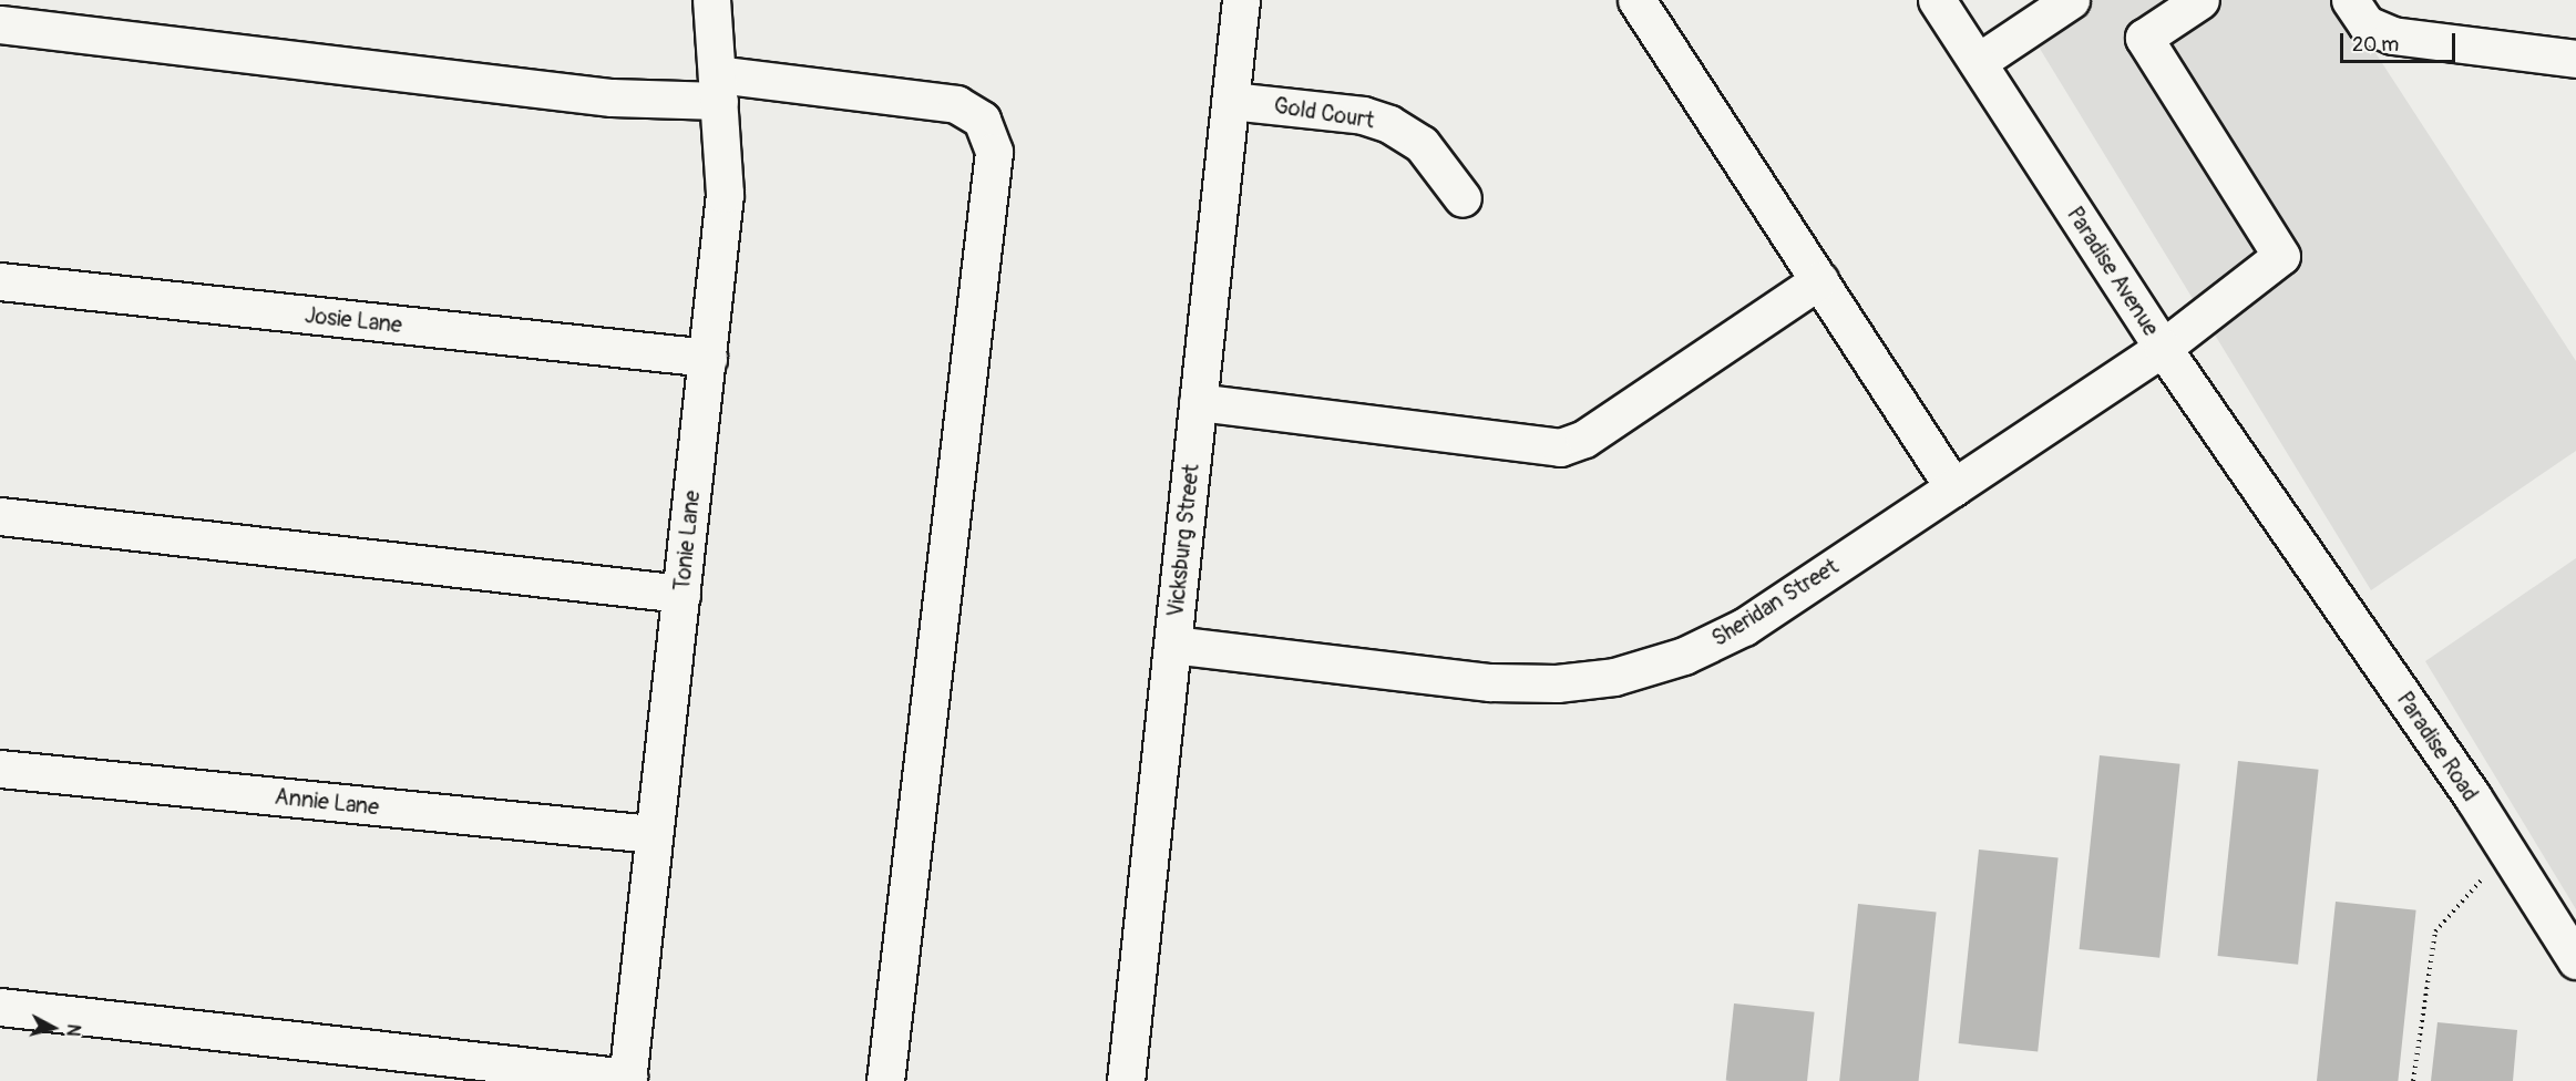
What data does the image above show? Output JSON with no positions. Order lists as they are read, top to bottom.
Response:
{
  "streets": {
    "street": [
      "Gold Court",
      "Paradise Avenue",
      "Josie Lane",
      "Tonie Lane",
      "Vicksburg Street",
      "Sheridan Street",
      "Paradise Road",
      "Annie Lane"
    ]
  },
  "crossings": [
    ["Gold Court", "Vicksburg Street"],
    ["Paradise Avenue", "Sheridan Street"],
    ["Paradise Avenue", "Paradise Road"],
    ["Josie Lane", "Tonie Lane"],
    ["Tonie Lane", "Annie Lane"],
    ["Vicksburg Street", "Sheridan Street"]
  ],
  "scale_bar": "20 m",
  "north": "right"
}
